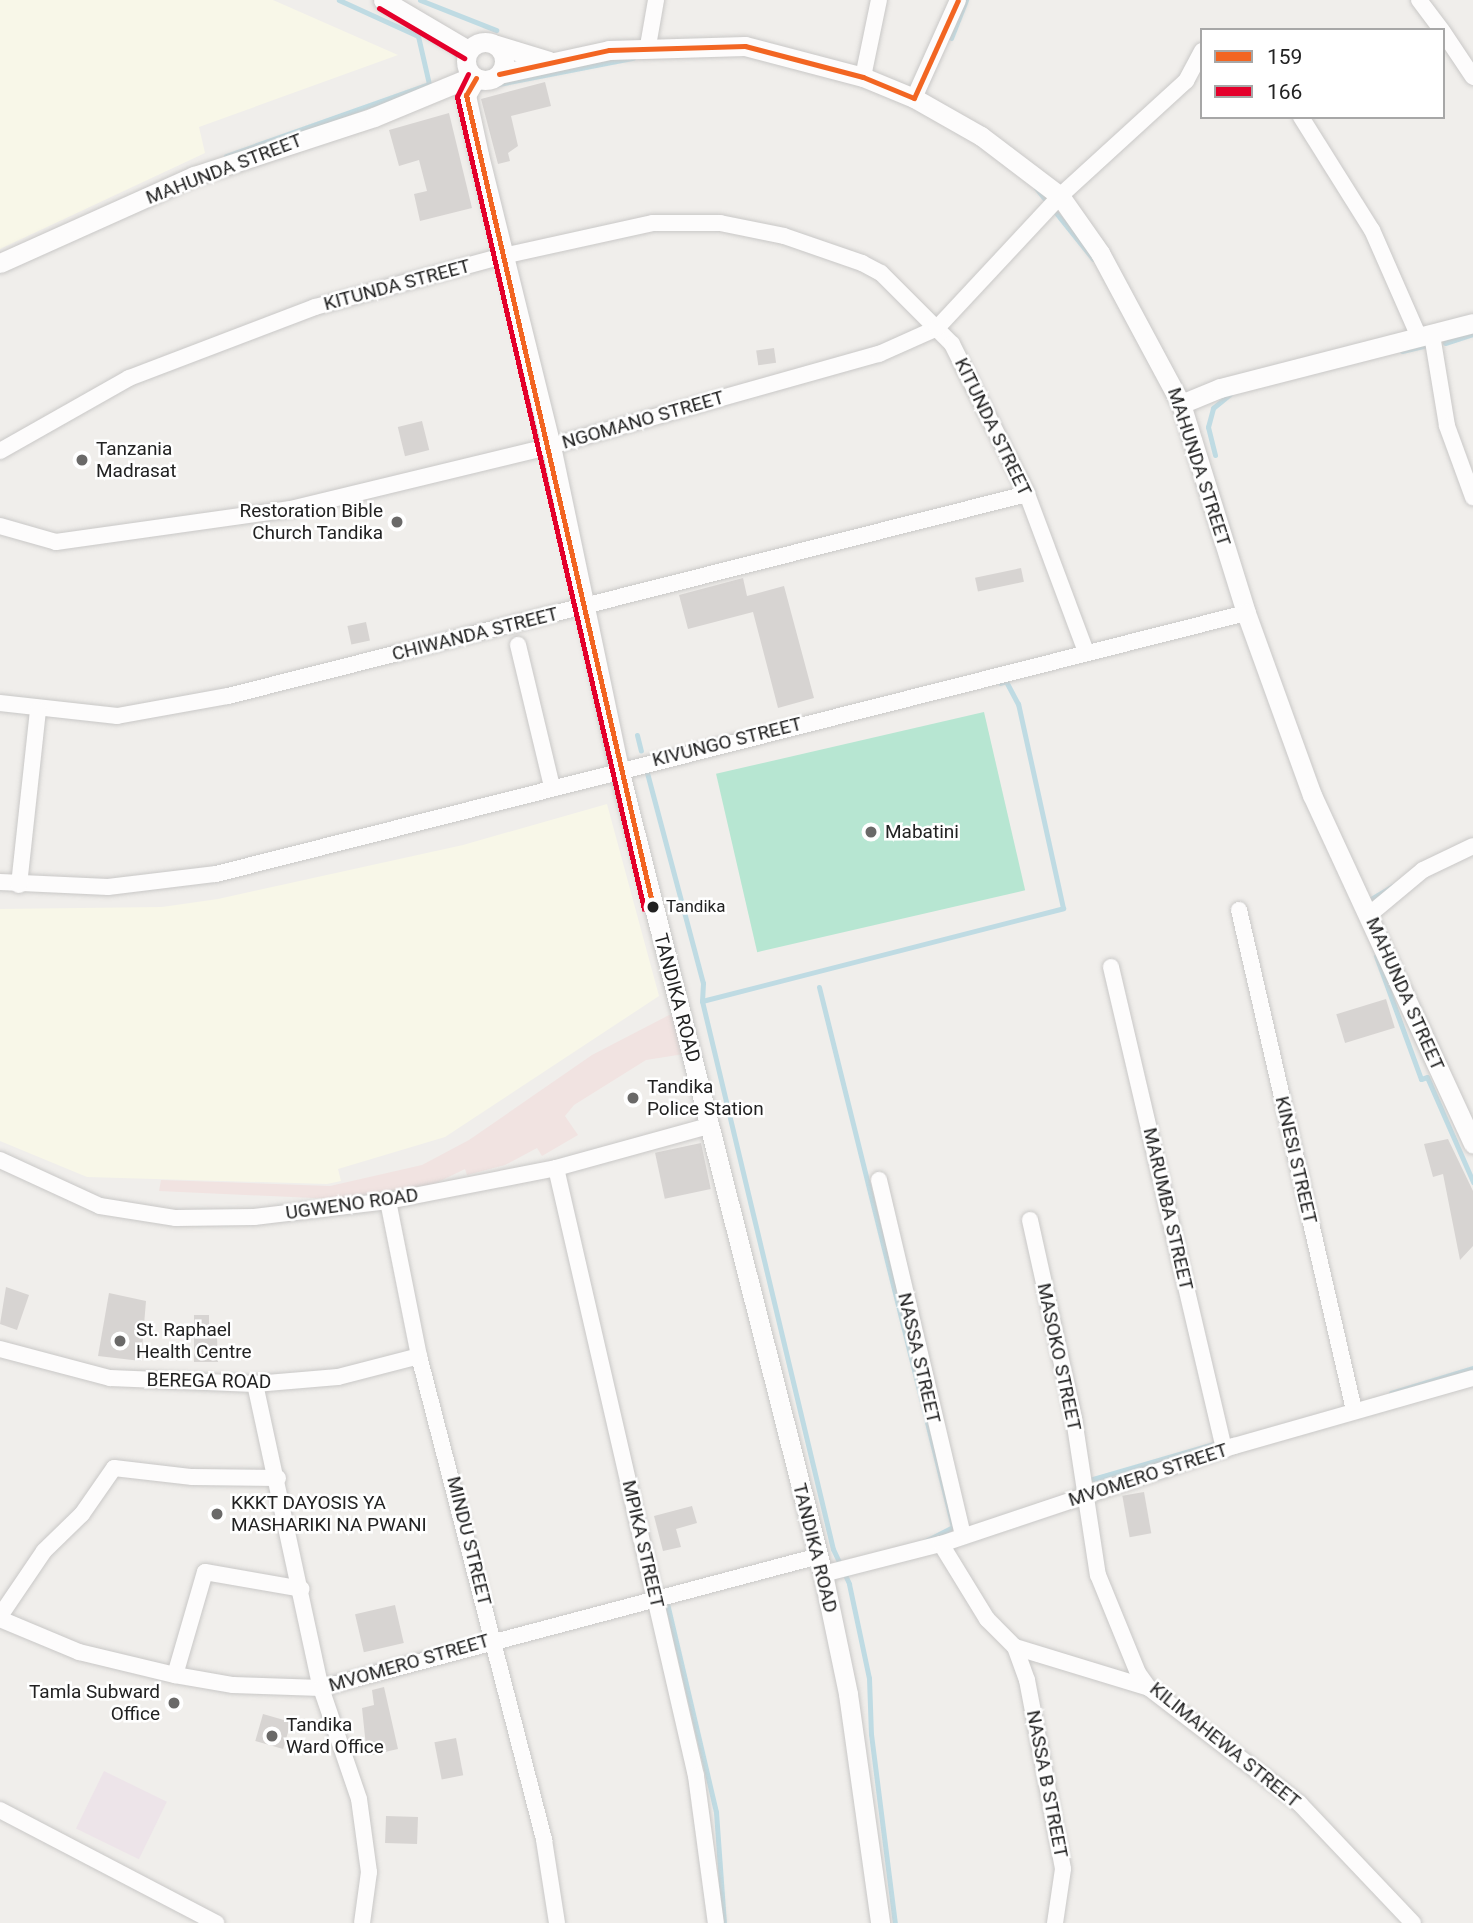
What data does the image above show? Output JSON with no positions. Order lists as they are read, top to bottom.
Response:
{
  "streets": {
    "street": [
      "MAHUNDA STREET",
      "KITUNDA STREET",
      "NGOMANO STREET",
      "CHIWANDA STREET",
      "KIVUNGO STREET",
      "TANDIKA ROAD",
      "KINESI STREET",
      "UGWENO ROAD",
      "MARUMBA STREET",
      "MASOKO STREET",
      "NASSA STREET",
      "BEREGA ROAD",
      "MVOMERO STREET",
      "MINDU STREET",
      "MPIKA STREET",
      "KILIMAHEWA STREET",
      "NASSA B STREET"
    ]
  },
  "crossings": [
    ["MAHUNDA STREET", "NGOMANO STREET"],
    ["MAHUNDA STREET", "KIVUNGO STREET"],
    ["MAHUNDA STREET", "TANDIKA ROAD"],
    ["KITUNDA STREET", "NGOMANO STREET"],
    ["KITUNDA STREET", "CHIWANDA STREET"],
    ["KITUNDA STREET", "KIVUNGO STREET"],
    ["KITUNDA STREET", "TANDIKA ROAD"],
    ["NGOMANO STREET", "TANDIKA ROAD"],
    ["CHIWANDA STREET", "TANDIKA ROAD"],
    ["KIVUNGO STREET", "TANDIKA ROAD"],
    ["TANDIKA ROAD", "UGWENO ROAD"],
    ["TANDIKA ROAD", "MVOMERO STREET"],
    ["KINESI STREET", "MVOMERO STREET"],
    ["UGWENO ROAD", "MINDU STREET"],
    ["UGWENO ROAD", "MPIKA STREET"],
    ["MARUMBA STREET", "MVOMERO STREET"],
    ["MASOKO STREET", "MVOMERO STREET"],
    ["MASOKO STREET", "KILIMAHEWA STREET"],
    ["NASSA STREET", "MVOMERO STREET"],
    ["BEREGA ROAD", "MINDU STREET"],
    ["MVOMERO STREET", "MINDU STREET"],
    ["MVOMERO STREET", "MPIKA STREET"],
    ["MVOMERO STREET", "KILIMAHEWA STREET"]
  ],
  "places": [
    "Tanzania Madrasat",
    "Restoration Bible Church Tandika",
    "Mabatini",
    "Tandika",
    "Tandika Police Station",
    "St. Raphael Health Centre",
    "KKKT DAYOSIS YA MASHARIKI NA PWANI",
    "Tamla Subward Office",
    "Tandika Ward Office"
  ],
  "lines": ["transit line 159", "transit line 166"],
  "legend": ["159", "166"]
}
